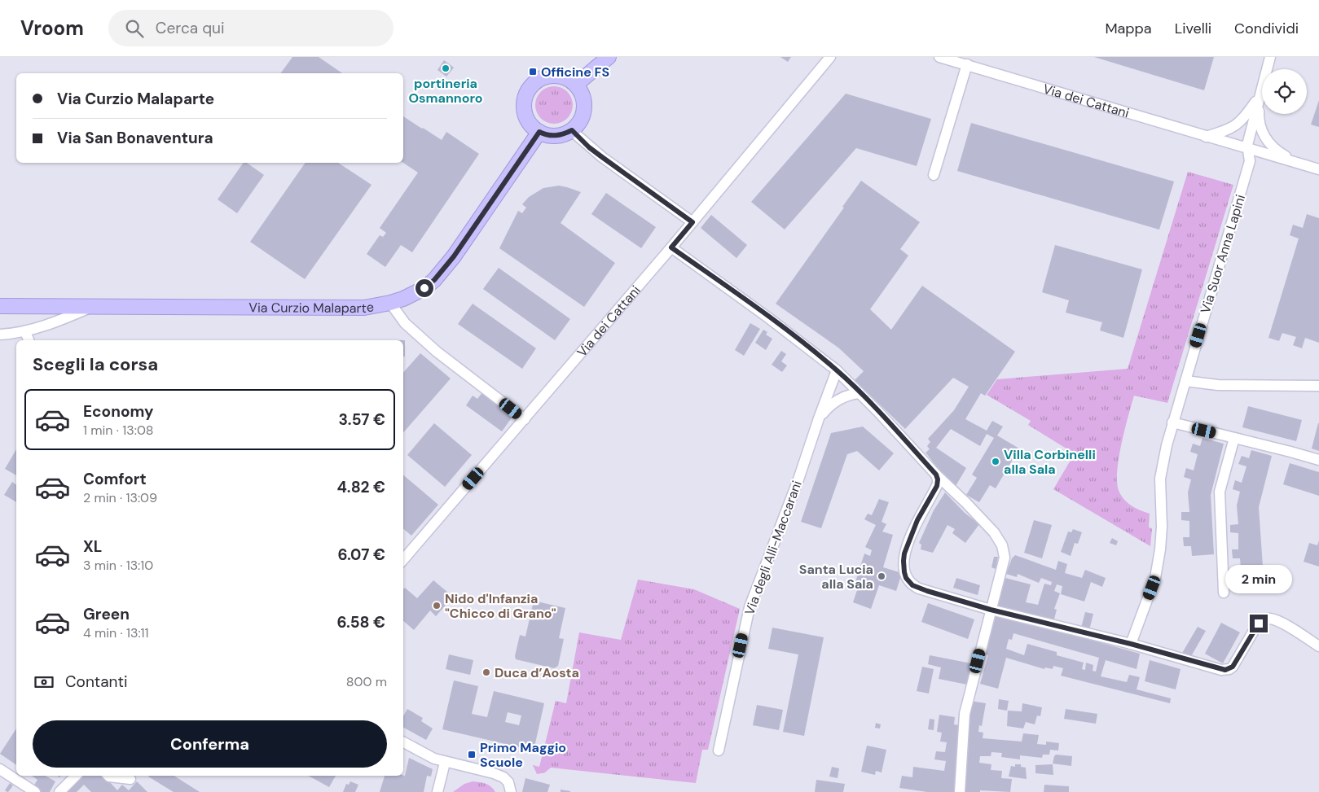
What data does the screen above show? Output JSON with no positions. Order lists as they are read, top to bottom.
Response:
{
  "streets": {
    "street": [
      "Via dei Cattani",
      "Via Suor Anna Lapini",
      "Via Curzio Malaparte",
      "Via degli Alli-Maccarani"
    ]
  },
  "crossings": [
    ["Via dei Cattani", "Via Suor Anna Lapini"]
  ],
  "places": {
    "other": [
      "portineria Osmannoro",
      "Villa Corbinelli alla Sala",
      "Santa Lucia alla Sala",
      "Nido d'Infanzia \"Chicco di Grano\"",
      "Duca d’Aosta"
    ],
    "transit": ["Officine FS", "Primo Maggio Scuole"]
  },
  "page": {
    "header": "Vroom",
    "search": "Cerca qui",
    "nav": ["Mappa", "Livelli", "Condividi"],
    "banner": ["Via Curzio Malaparte", "Via San Bonaventura"],
    "heading": "Scegli la corsa",
    "list": [
      {
        "name": "Economy",
        "note": "1 min · 13:08",
        "value": "3.57 €"
      },
      {
        "name": "Comfort",
        "note": "2 min · 13:09",
        "value": "4.82 €"
      },
      {
        "name": "XL",
        "note": "3 min · 13:10",
        "value": "6.07 €"
      },
      {
        "name": "Green",
        "note": "4 min · 13:11",
        "value": "6.58 €"
      }
    ],
    "bubble": "2 min",
    "pay": ["Contanti", "800 m"],
    "buttons": "Conferma"
  }
}
